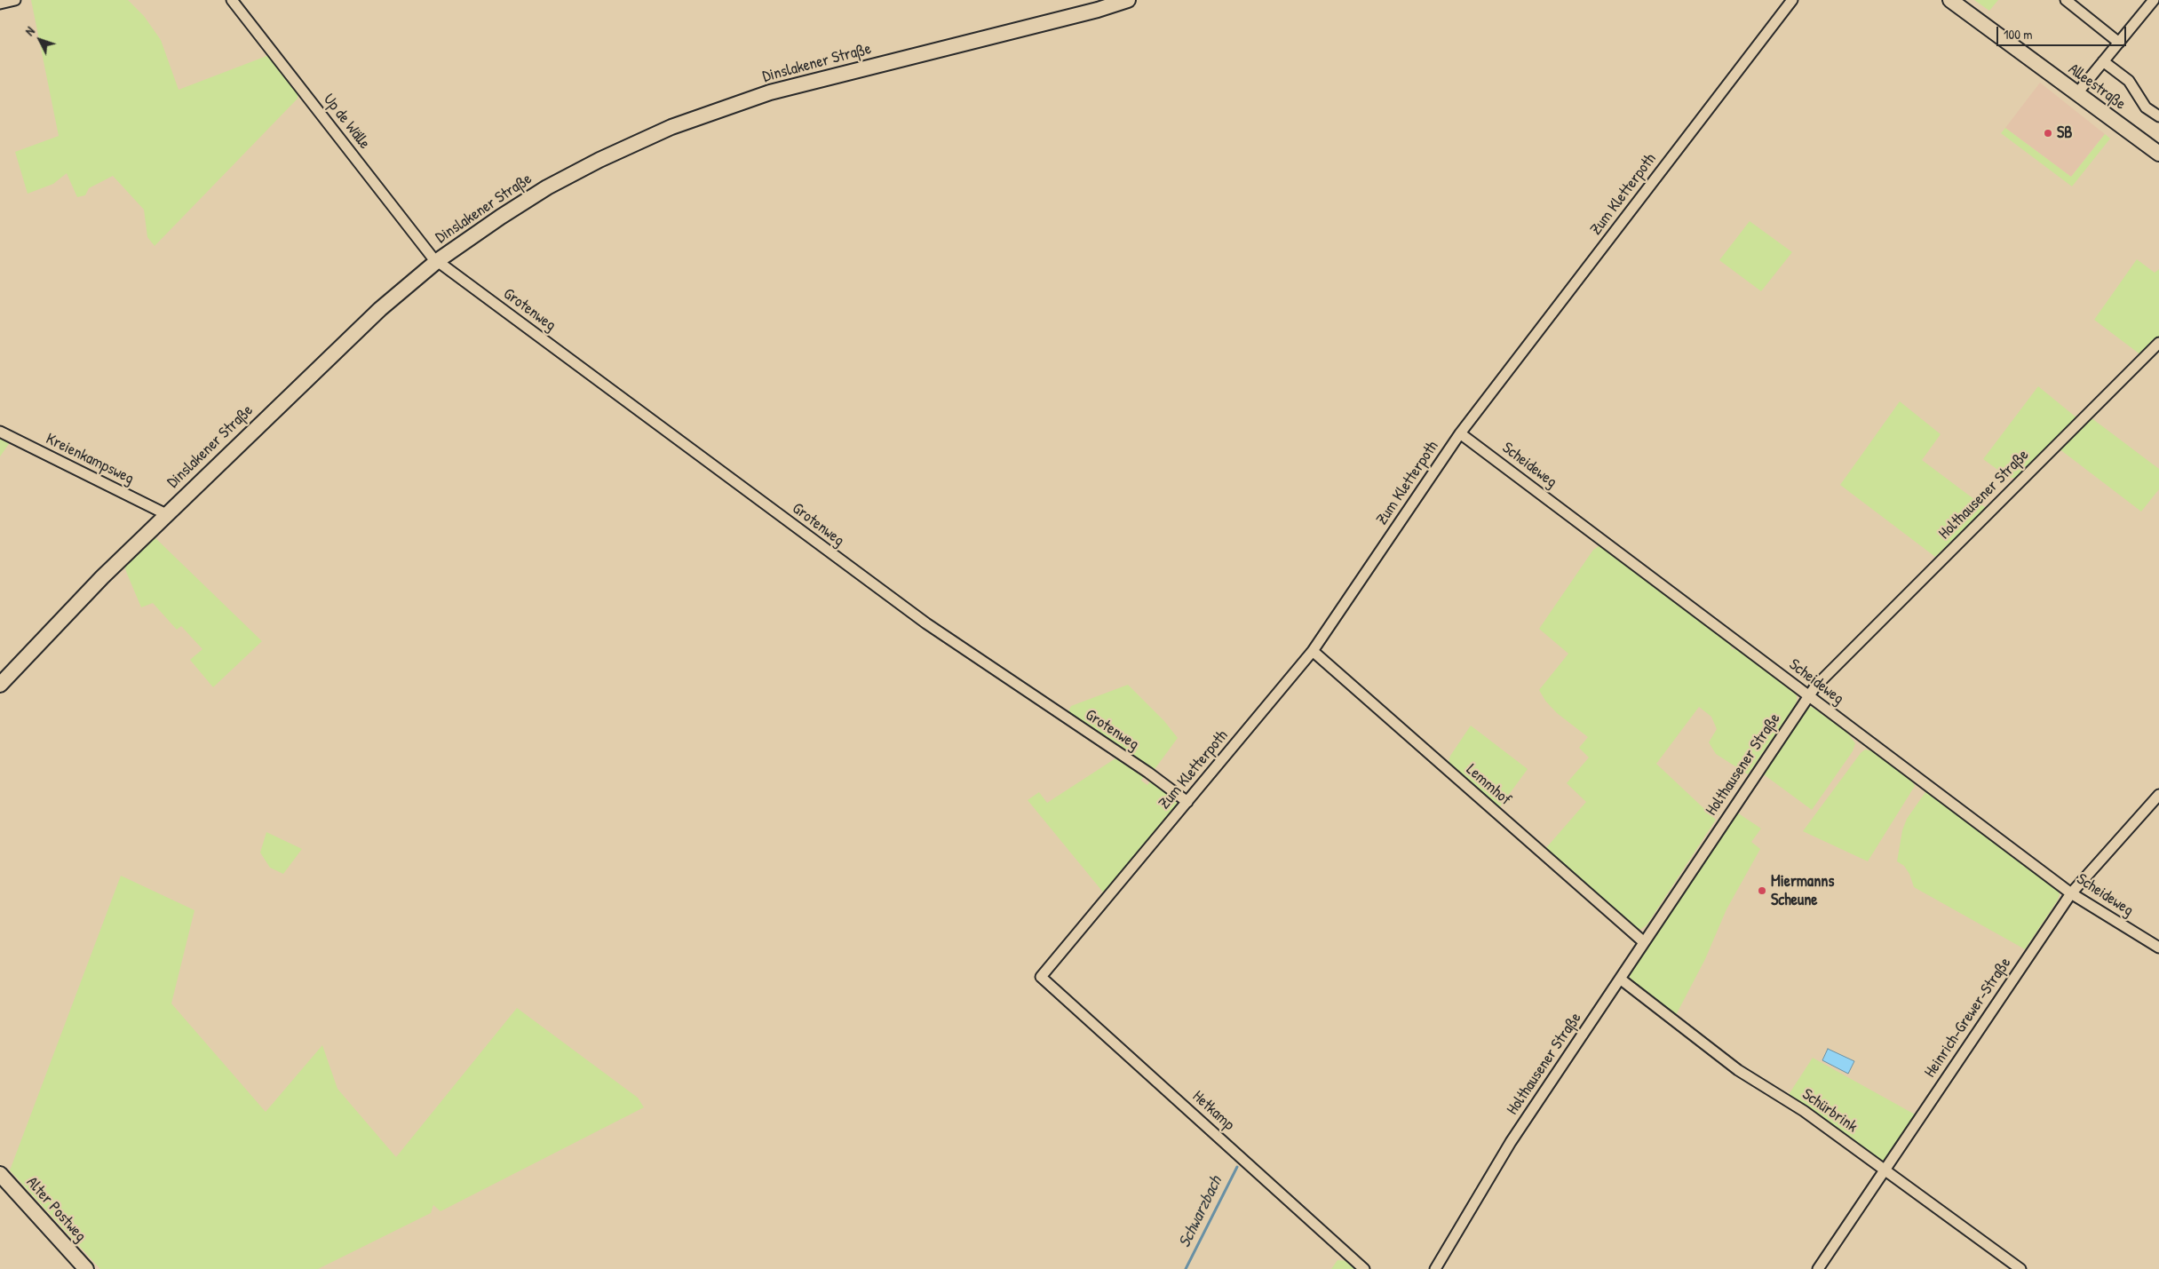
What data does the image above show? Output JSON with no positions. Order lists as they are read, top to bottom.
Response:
{
  "streets": {
    "main road": ["Dinslakener Straße", "Alleestraße", "Alter Postweg"],
    "street": [
      "Up de Wälle",
      "Zum Kletterpoth",
      "Grotenweg",
      "Kreienkampsweg",
      "Scheideweg",
      "Holthausener Straße",
      "Lemmhof",
      "Heinrich-Grewer-Straße",
      "Hetkamp",
      "Schürbrink"
    ]
  },
  "crossings": [
    ["Dinslakener Straße", "Up de Wälle"],
    ["Dinslakener Straße", "Grotenweg"],
    ["Dinslakener Straße", "Kreienkampsweg"],
    ["Up de Wälle", "Grotenweg"],
    ["Zum Kletterpoth", "Grotenweg"],
    ["Zum Kletterpoth", "Scheideweg"],
    ["Zum Kletterpoth", "Lemmhof"],
    ["Zum Kletterpoth", "Hetkamp"],
    ["Scheideweg", "Holthausener Straße"],
    ["Scheideweg", "Heinrich-Grewer-Straße"],
    ["Holthausener Straße", "Lemmhof"],
    ["Holthausener Straße", "Schürbrink"],
    ["Heinrich-Grewer-Straße", "Schürbrink"]
  ],
  "water": ["Schwarzbach"],
  "places": ["SB", "Miermanns Scheune"],
  "scale_bar": "100 m",
  "north": "top left"
}
